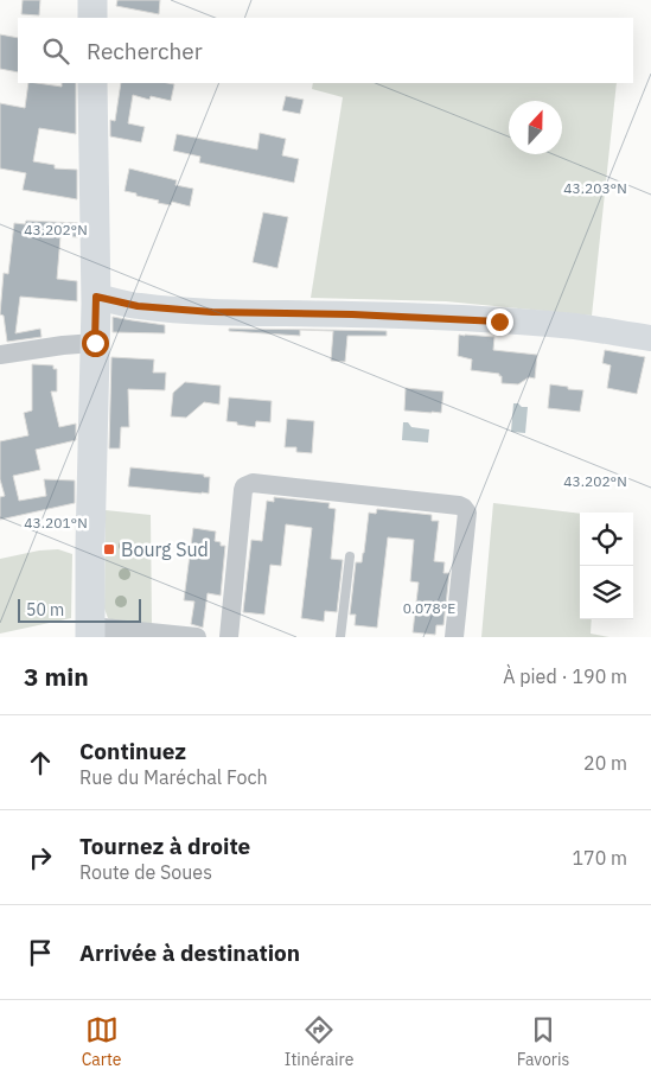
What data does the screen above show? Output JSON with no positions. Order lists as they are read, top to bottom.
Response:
{
  "places": {
    "transit": ["Bourg Sud"]
  },
  "scale_bar": "50 m",
  "north": "top",
  "page": {
    "search": "Rechercher",
    "scale": "50 m",
    "heading": ["3 min", "À pied · 190 m"],
    "list": [
      ["Continuez", "Rue du Maréchal Foch", "20 m"],
      ["Tournez à droite", "Route de Soues", "170 m"],
      "Arrivée à destination"
    ],
    "nav": ["Carte", "Itinéraire", "Favoris"]
  },
  "coordinates": [
    "43.203°N",
    "43.202°N",
    "43.201°N",
    "0.078°E"
  ]
}
